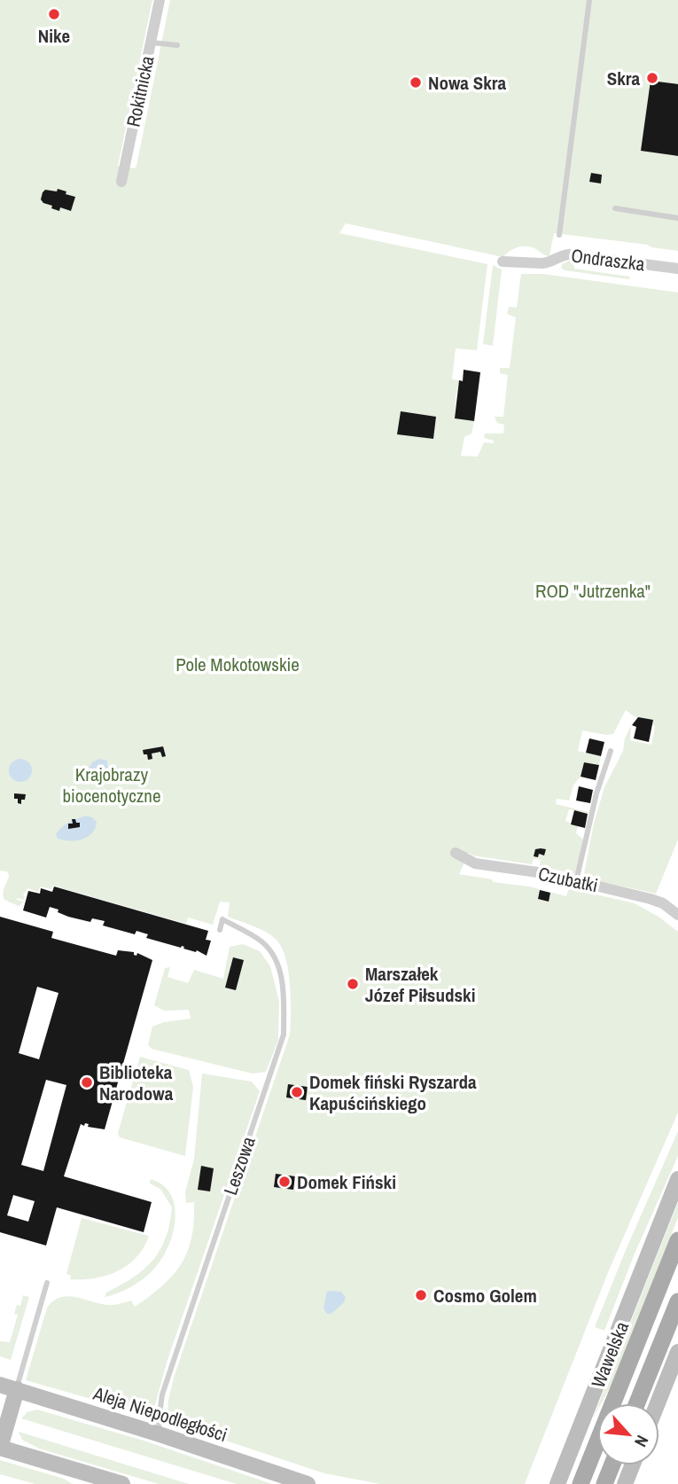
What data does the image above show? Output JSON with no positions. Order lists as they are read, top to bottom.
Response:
{
  "streets": {
    "main road": ["Wawelska", "Aleja Niepodległości"],
    "street": ["Rokitnicka", "Ondraszka", "Czubatki"],
    "lane": ["Leszowa"]
  },
  "crossings": [
    ["Leszowa", "Aleja Niepodległości"]
  ],
  "parks": ["ROD \"Jutrzenka\"", "Pole Mokotowskie", "Krajobrazy biocenotyczne"],
  "places": [
    "Nike",
    "Skra",
    "Nowa Skra",
    "Marszałek Józef Piłsudski",
    "Biblioteka Narodowa",
    "Domek fiński Ryszarda Kapuścińskiego",
    "Domek Fiński",
    "Cosmo Golem"
  ],
  "north": "bottom right"
}
